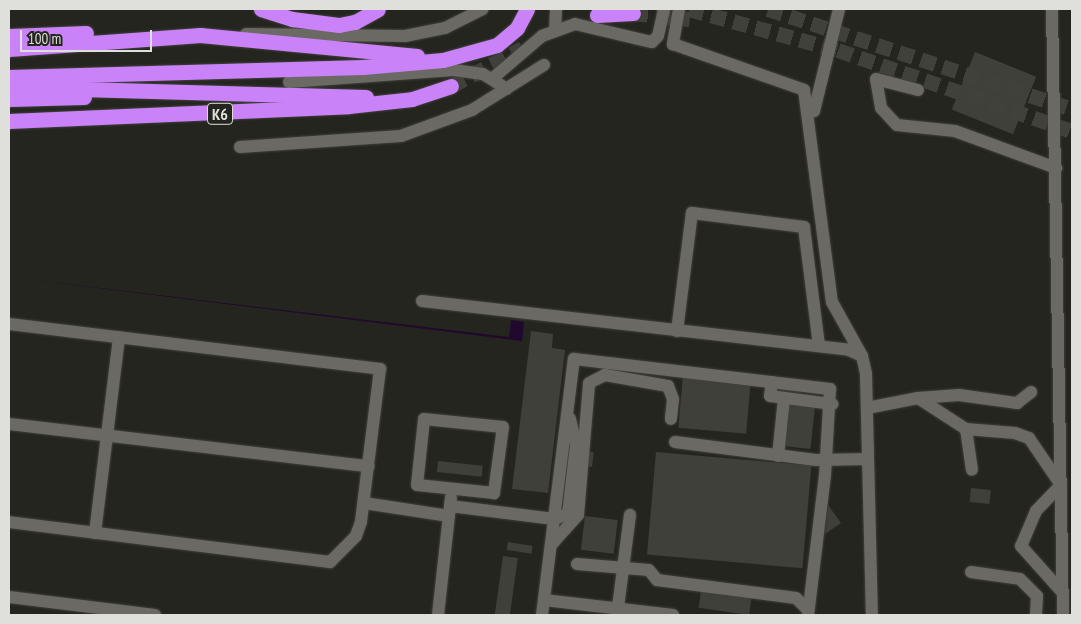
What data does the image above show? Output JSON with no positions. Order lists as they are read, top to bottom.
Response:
{
  "streets": {
    "highway": ["K6"]
  },
  "scale_bar": "100 m"
}
